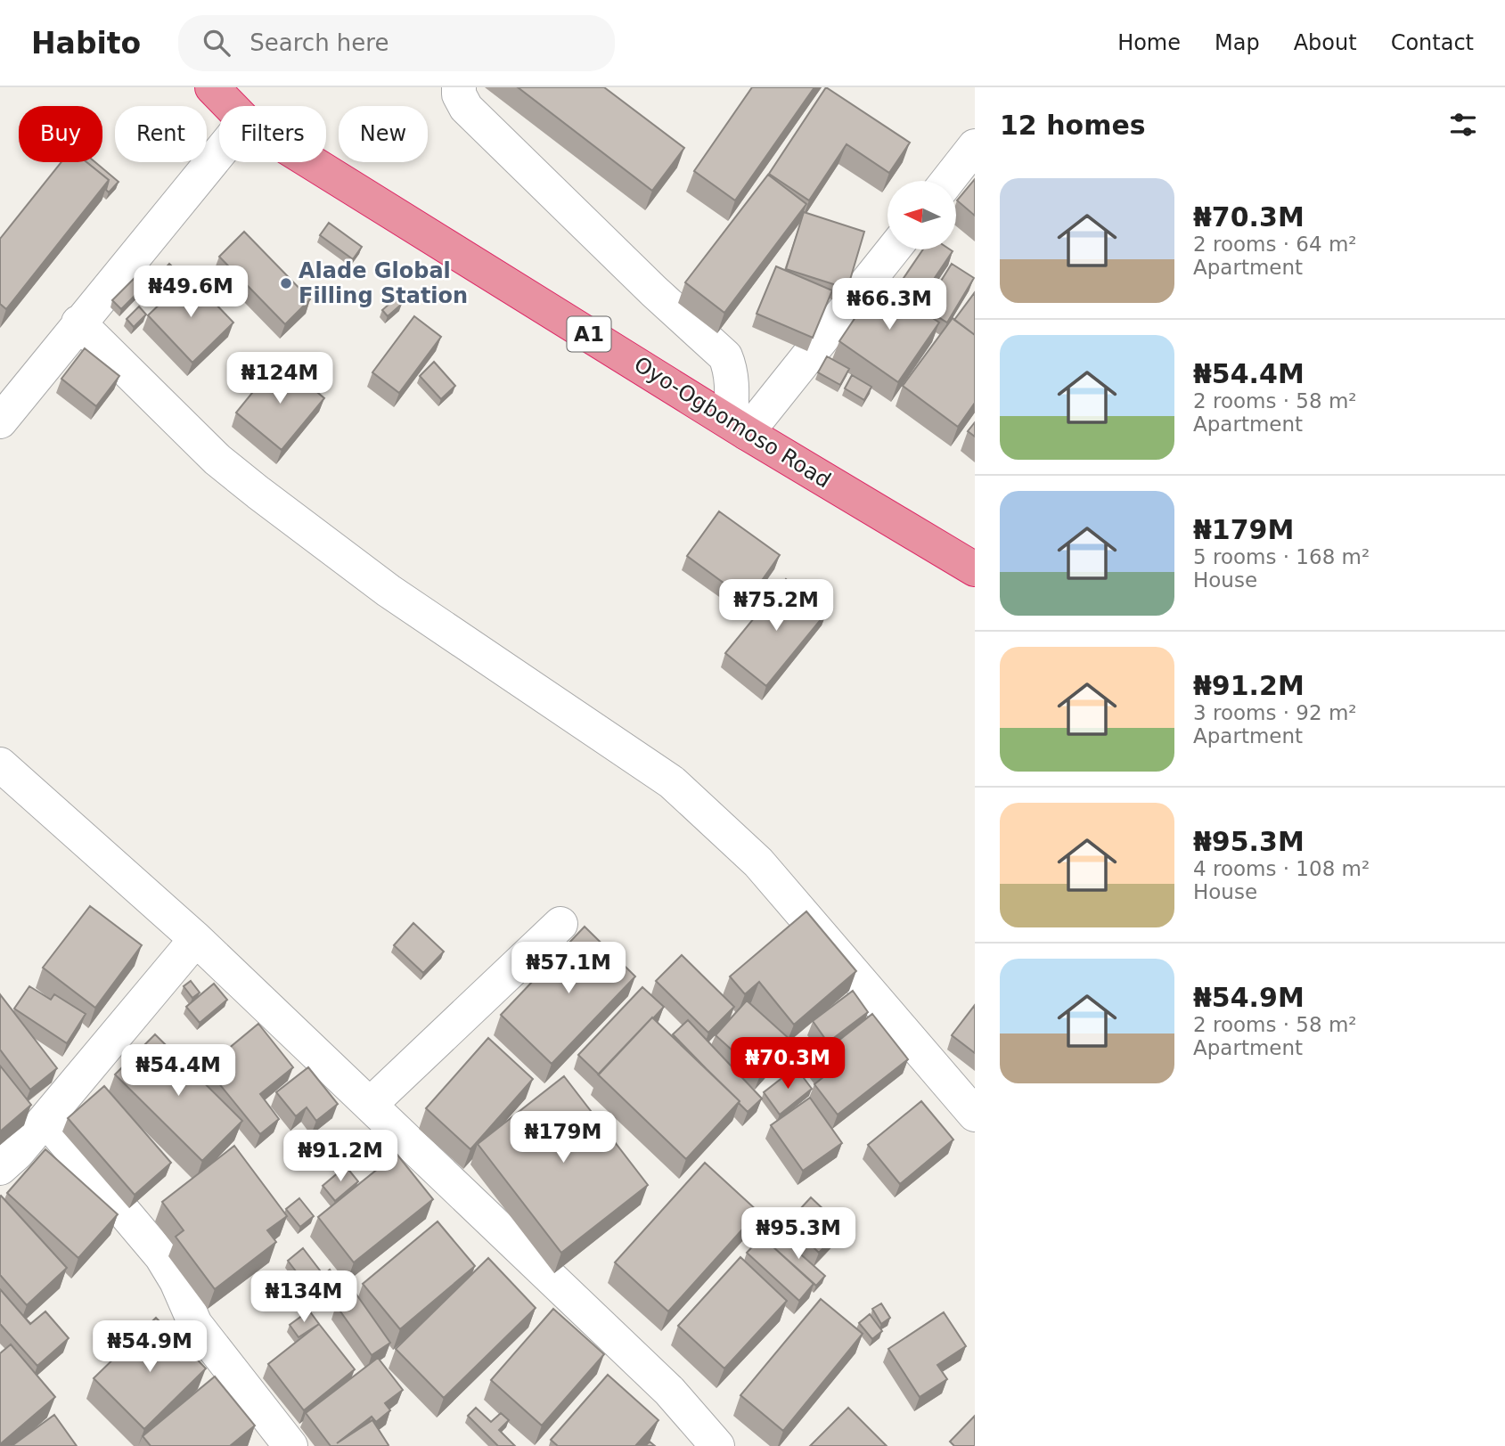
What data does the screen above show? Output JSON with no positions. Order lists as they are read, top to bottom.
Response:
{
  "streets": {
    "highway": ["A1", "Oyo-Ogbomoso Road"]
  },
  "places": ["Alade Global Filling Station"],
  "north": "left",
  "page": {
    "header": "Habito",
    "search": "Search here",
    "nav": [
      "Home",
      "Map",
      "About",
      "Contact"
    ],
    "heading": "12 homes",
    "chip": [
      "Buy",
      "Rent",
      "Filters",
      "New"
    ],
    "list": [
      {
        "name": "₦70.3M",
        "note": "2 rooms · 64 m² · Apartment"
      },
      {
        "name": "₦54.4M",
        "note": "2 rooms · 58 m² · Apartment"
      },
      {
        "name": "₦179M",
        "note": "5 rooms · 168 m² · House"
      },
      {
        "name": "₦91.2M",
        "note": "3 rooms · 92 m² · Apartment"
      },
      {
        "name": "₦95.3M",
        "note": "4 rooms · 108 m² · House"
      },
      {
        "name": "₦54.9M",
        "note": "2 rooms · 58 m² · Apartment"
      }
    ],
    "price": [
      "₦49.6M",
      "₦66.3M",
      "₦124M",
      "₦75.2M",
      "₦57.1M",
      "₦70.3M",
      "₦54.4M",
      "₦179M",
      "₦91.2M",
      "₦95.3M",
      "₦134M",
      "₦54.9M"
    ]
  }
}
